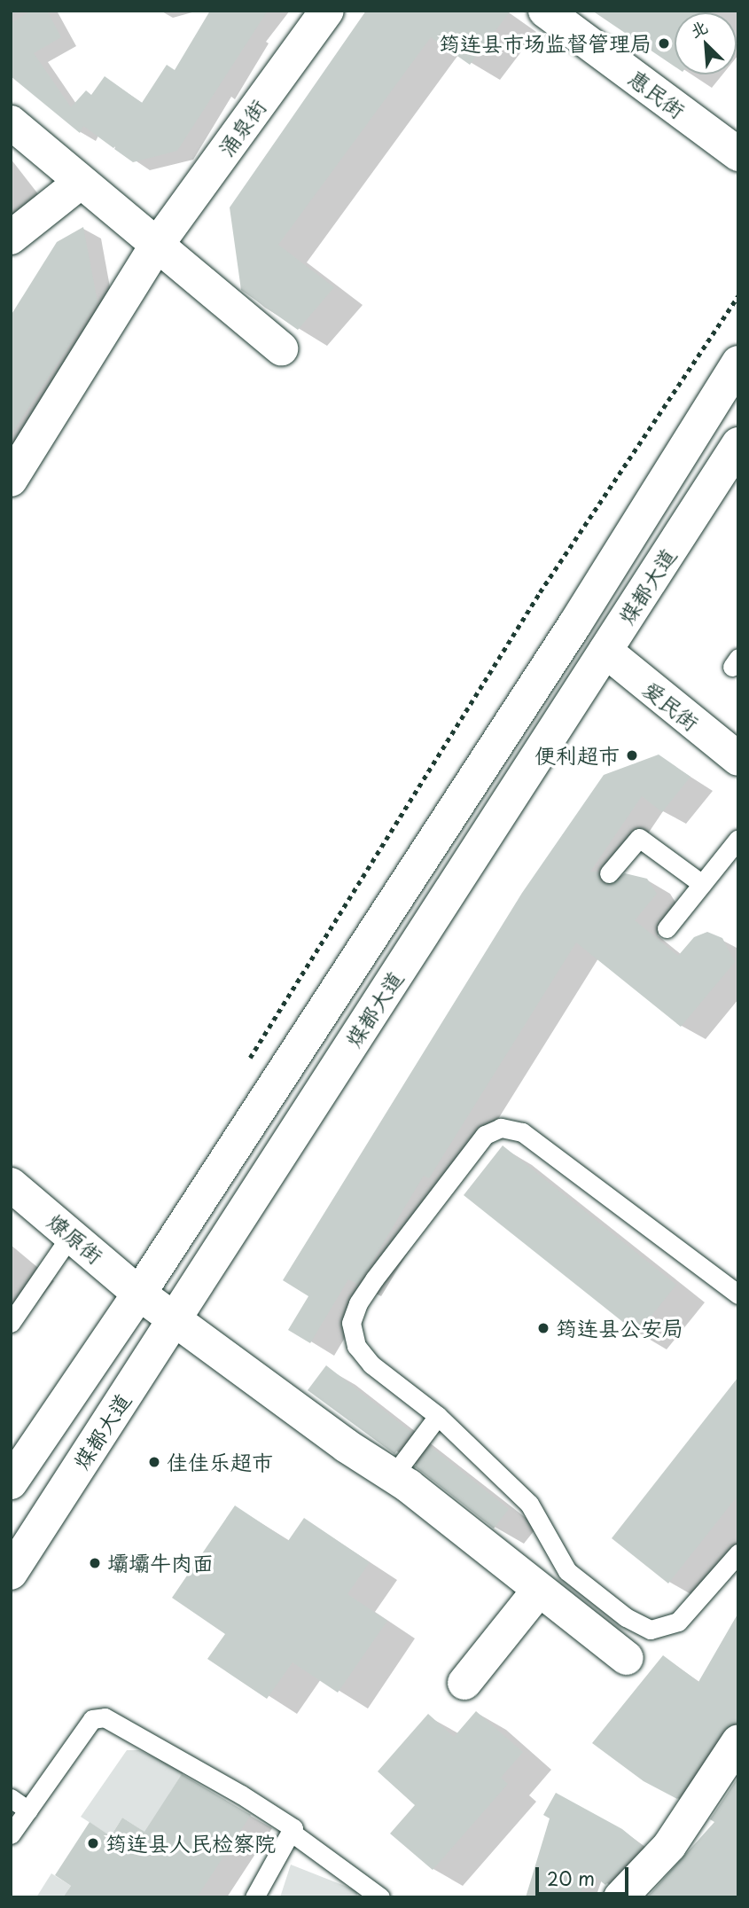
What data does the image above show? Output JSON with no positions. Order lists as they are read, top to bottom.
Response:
{
  "streets": {
    "main road": [
      "惠民街",
      "涌泉街",
      "煤都大道",
      "爱民街",
      "燎原街"
    ]
  },
  "crossings": [
    ["煤都大道", "爱民街"],
    ["煤都大道", "燎原街"]
  ],
  "places": [
    "筠连县市场监督管理局",
    "便利超市",
    "筠连县公安局",
    "佳佳乐超市",
    "壩壩牛肉面",
    "筠连县人民检察院"
  ],
  "scale_bar": "20 m",
  "north": "top left"
}
